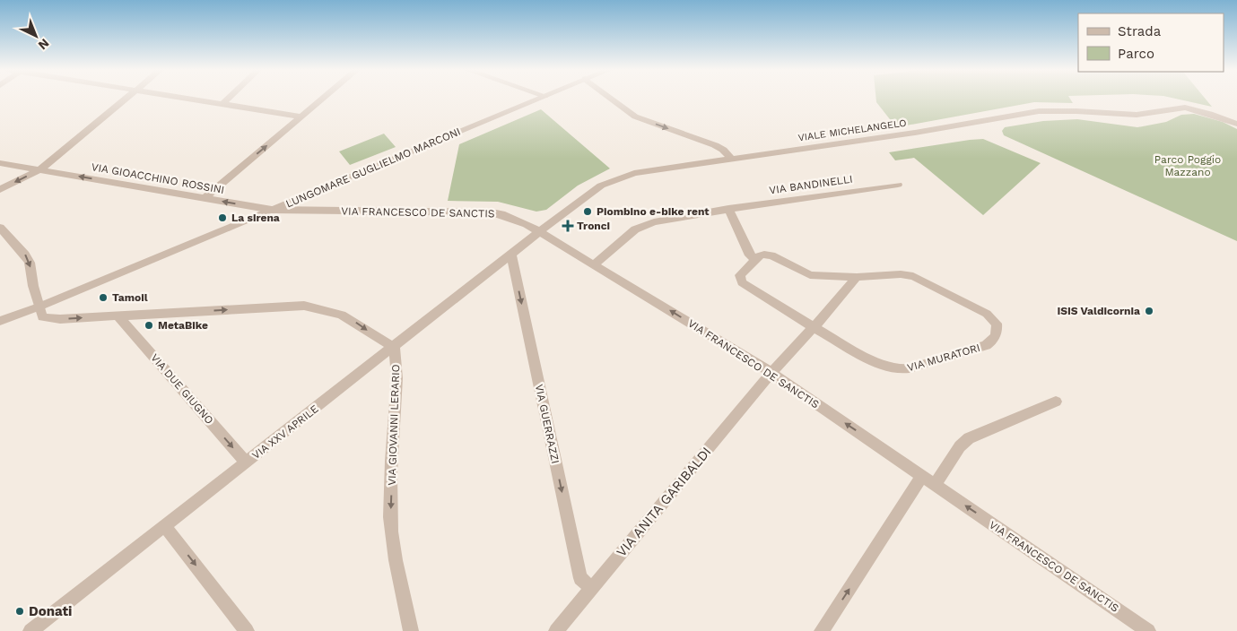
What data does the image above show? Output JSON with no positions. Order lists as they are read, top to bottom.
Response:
{
  "streets": {
    "street": [
      "VIALE MICHELANGELO",
      "LUNGOMARE GUGLIELMO MARCONI",
      "VIA GIOACCHINO ROSSINI",
      "VIA BANDINELLI",
      "VIA FRANCESCO DE SANCTIS",
      "VIA MURATORI",
      "VIA DUE GIUGNO",
      "VIA GUERRAZZI",
      "VIA GIOVANNI LERARIO",
      "VIA XXV APRILE",
      "VIA ANITA GARIBALDI"
    ]
  },
  "crossings": [
    ["VIALE MICHELANGELO", "VIA FRANCESCO DE SANCTIS"],
    ["VIALE MICHELANGELO", "VIA XXV APRILE"],
    ["LUNGOMARE GUGLIELMO MARCONI", "VIA GIOACCHINO ROSSINI"],
    ["LUNGOMARE GUGLIELMO MARCONI", "VIA FRANCESCO DE SANCTIS"],
    ["LUNGOMARE GUGLIELMO MARCONI", "VIA GIOVANNI LERARIO"],
    ["VIA GIOACCHINO ROSSINI", "VIA FRANCESCO DE SANCTIS"],
    ["VIA BANDINELLI", "VIA FRANCESCO DE SANCTIS"],
    ["VIA FRANCESCO DE SANCTIS", "VIA XXV APRILE"],
    ["VIA FRANCESCO DE SANCTIS", "VIA ANITA GARIBALDI"],
    ["VIA DUE GIUGNO", "VIA GIOVANNI LERARIO"],
    ["VIA DUE GIUGNO", "VIA XXV APRILE"],
    ["VIA GUERRAZZI", "VIA XXV APRILE"],
    ["VIA GUERRAZZI", "VIA ANITA GARIBALDI"],
    ["VIA GIOVANNI LERARIO", "VIA XXV APRILE"]
  ],
  "one_way": ["VIA FRANCESCO DE SANCTIS", "VIA DUE GIUGNO", "VIA GUERRAZZI"],
  "parks": ["Parco Poggio Mazzano"],
  "places": {
    "other": [
      "Piombino e-bike rent",
      "La sirena",
      "Tamoil",
      "ISIS Valdicornia",
      "MetaBike",
      "Donati"
    ],
    "health": ["Tronci"]
  },
  "legend": ["Strada", "Parco"],
  "north": "bottom right"
}
